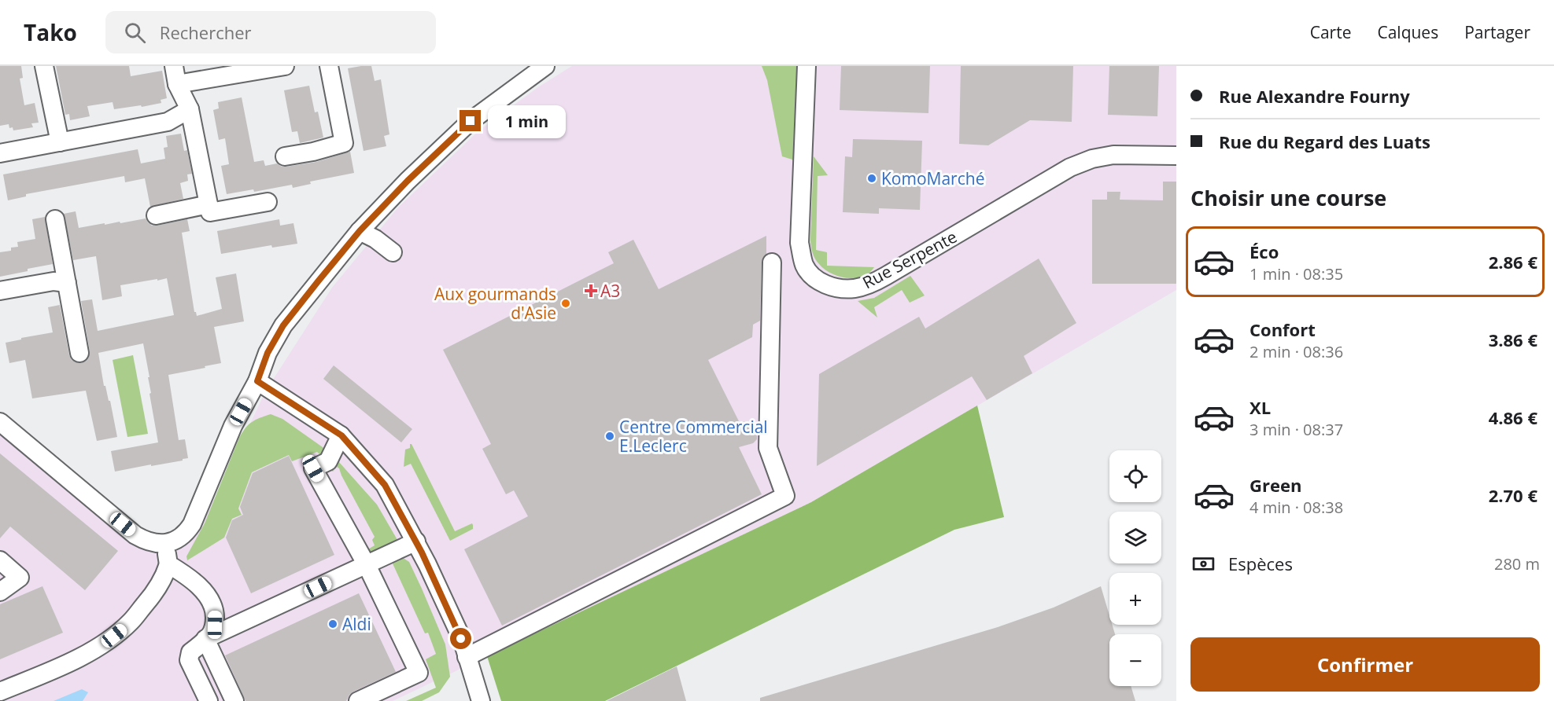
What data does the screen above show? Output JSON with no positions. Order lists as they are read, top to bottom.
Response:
{
  "streets": {
    "street": ["Rue Serpente"]
  },
  "places": {
    "other": [
      "KomoMarché",
      "Aux gourmands d'Asie",
      "Centre Commercial E.Leclerc",
      "Aldi"
    ],
    "health": ["A3"]
  },
  "page": {
    "header": "Tako",
    "search": "Rechercher",
    "nav": ["Carte", "Calques", "Partager"],
    "banner": ["Rue Alexandre Fourny", "Rue du Regard des Luats"],
    "bubble": "1 min",
    "heading": "Choisir une course",
    "list": [
      {
        "name": "Éco",
        "note": "1 min · 08:35",
        "value": "2.86 €"
      },
      {
        "name": "Confort",
        "note": "2 min · 08:36",
        "value": "3.86 €"
      },
      {
        "name": "XL",
        "note": "3 min · 08:37",
        "value": "4.86 €"
      },
      {
        "name": "Green",
        "note": "4 min · 08:38",
        "value": "2.70 €"
      }
    ],
    "map_buttons": ["+", "−"],
    "pay": ["Espèces", "280 m"],
    "buttons": "Confirmer"
  }
}
